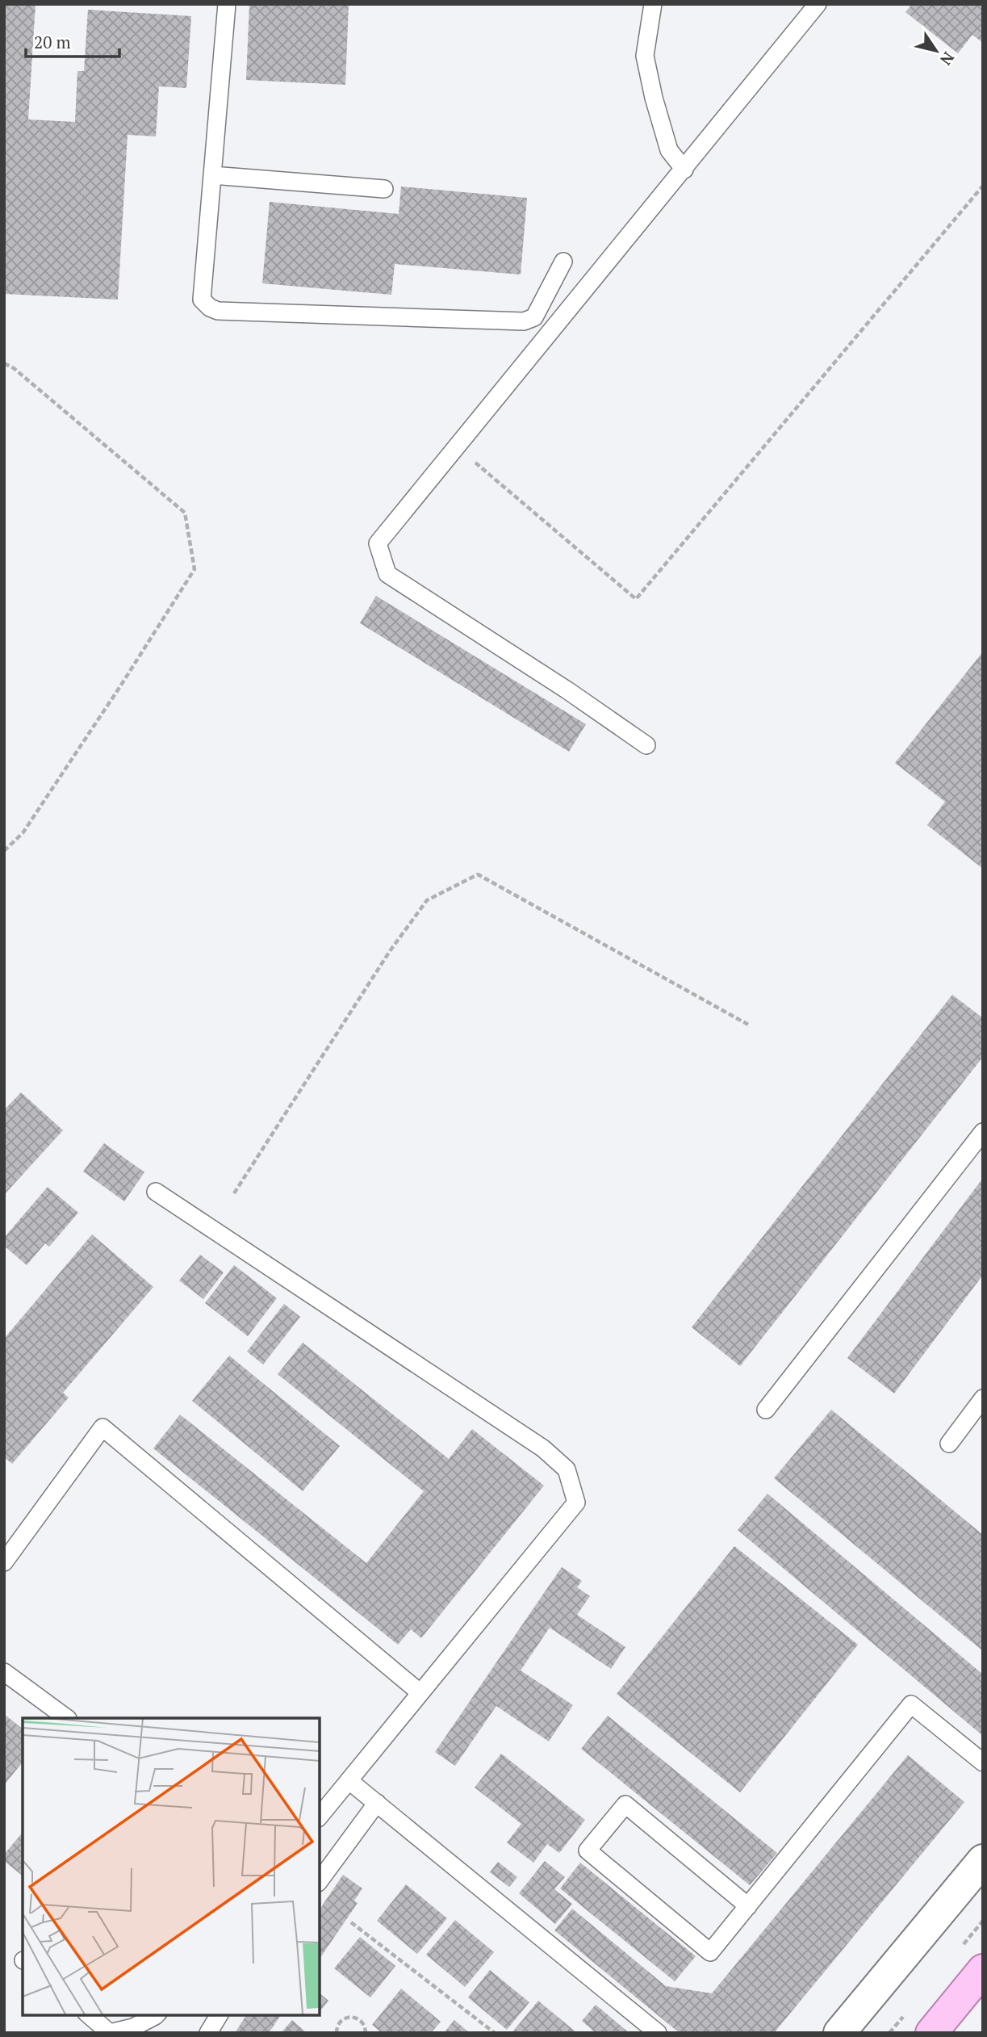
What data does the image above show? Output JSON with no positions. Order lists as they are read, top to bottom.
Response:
{
  "scale_bar": "20 m",
  "north": "bottom right"
}
